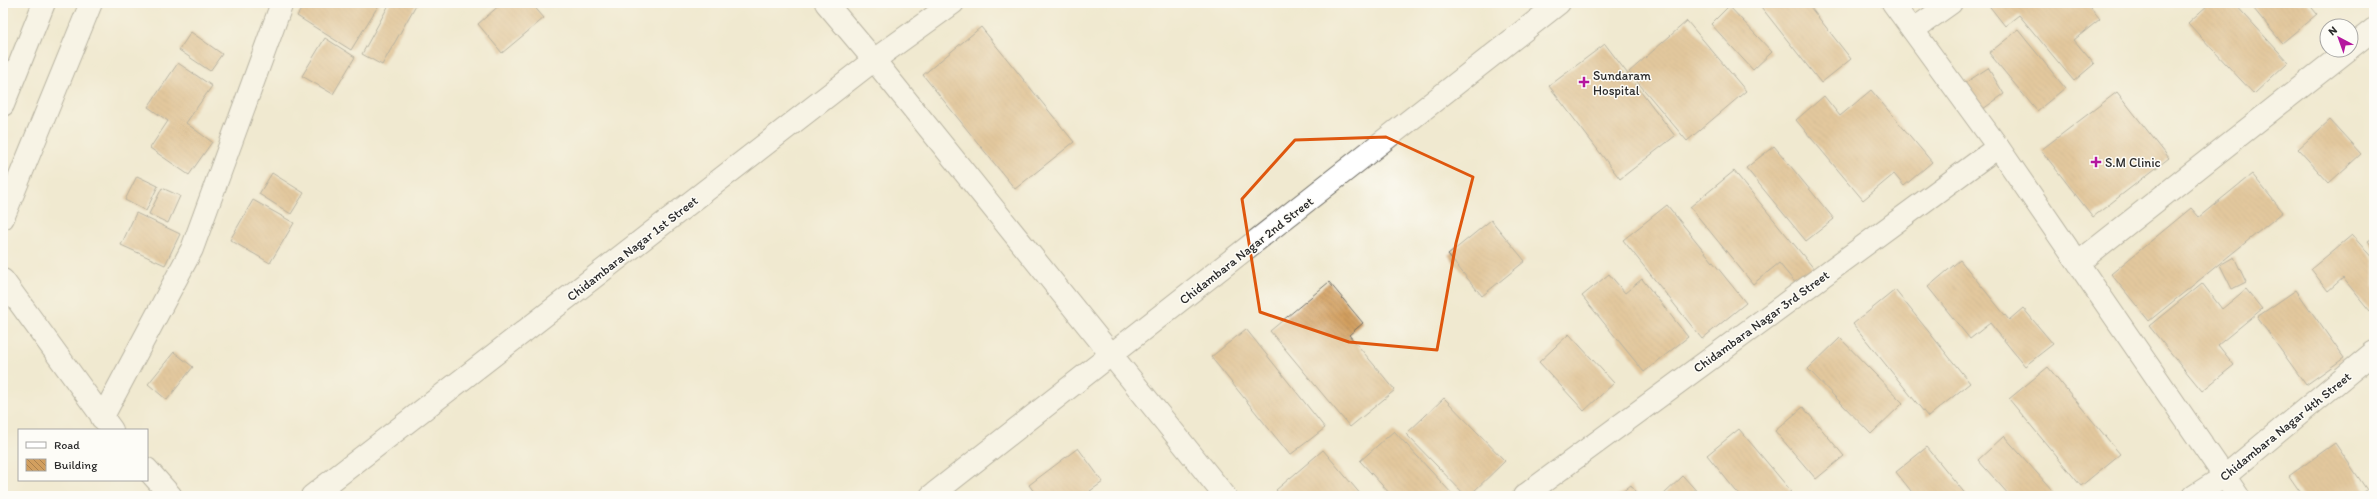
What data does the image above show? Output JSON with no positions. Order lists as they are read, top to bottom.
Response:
{
  "streets": {
    "street": [
      "Chidambara Nagar 1st Street",
      "Chidambara Nagar 2nd Street",
      "Chidambara Nagar 3rd Street",
      "Chidambara Nagar 4th Street"
    ]
  },
  "places": {
    "health": ["Sundaram Hospital", "S.M Clinic"]
  },
  "legend": ["Road", "Building"],
  "north": "top left"
}
